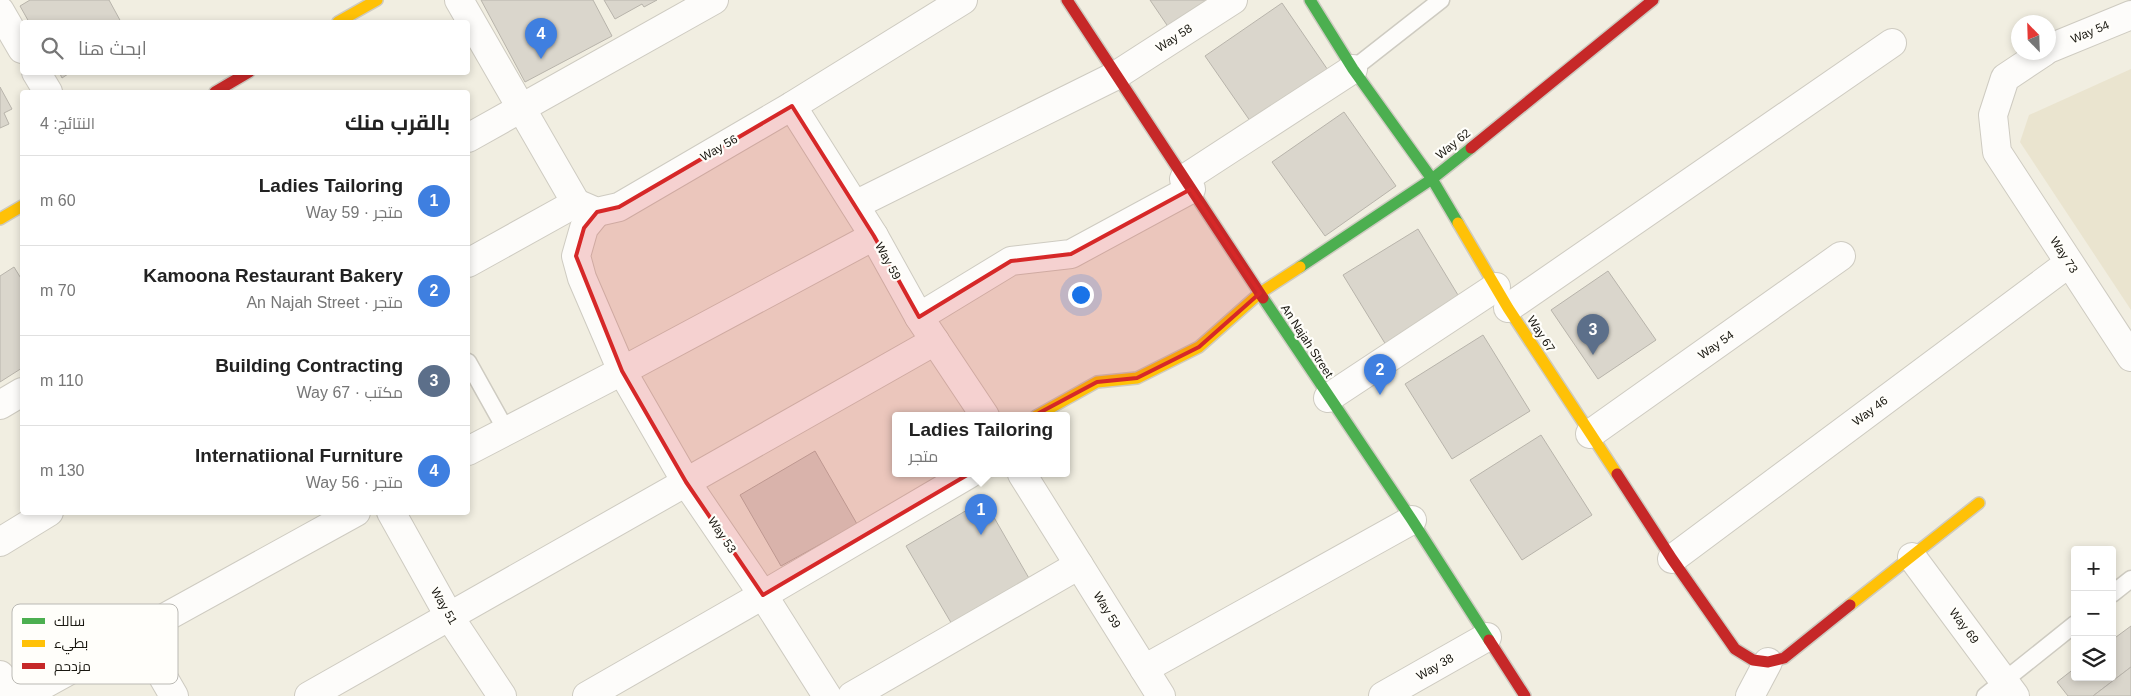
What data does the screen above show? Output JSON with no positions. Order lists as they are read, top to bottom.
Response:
{
  "streets": {
    "street": [
      "Way 54",
      "Way 58",
      "Way 62",
      "Way 56",
      "Way 73",
      "Way 59",
      "Way 67",
      "An Najah Street",
      "Way 46",
      "Way 53",
      "Way 51",
      "Way 69",
      "Way 38"
    ]
  },
  "crossings": [
    ["Way 54", "Way 67"],
    ["Way 58", "Way 59"],
    ["Way 58", "An Najah Street"],
    ["Way 62", "Way 67"],
    ["Way 62", "An Najah Street"],
    ["Way 56", "Way 59"],
    ["Way 56", "Way 53"],
    ["Way 73", "Way 46"],
    ["Way 67", "Way 46"],
    ["An Najah Street", "Way 38"]
  ],
  "legend": ["سالك", "بطيء", "مزدحم"],
  "north": "top left",
  "page": {
    "pins": [
      "4",
      "3",
      "2",
      "1"
    ],
    "search": "ابحث هنا",
    "heading": ["بالقرب منك", "النتائج: 4"],
    "list": [
      {
        "mark": "1",
        "name": "Ladies Tailoring",
        "note": "متجر · Way 59",
        "value": "60 m"
      },
      {
        "mark": "2",
        "name": "Kamoona Restaurant Bakery",
        "note": "متجر · An Najah Street",
        "value": "70 m"
      },
      {
        "mark": "3",
        "name": "Building Contracting",
        "note": "مكتب · Way 67",
        "value": "110 m"
      },
      {
        "mark": "4",
        "name": "Internatiional Furniture",
        "note": "متجر · Way 56",
        "value": "130 m"
      }
    ],
    "popup": ["Ladies Tailoring", "متجر"],
    "map_buttons": ["+", "−"]
  }
}
